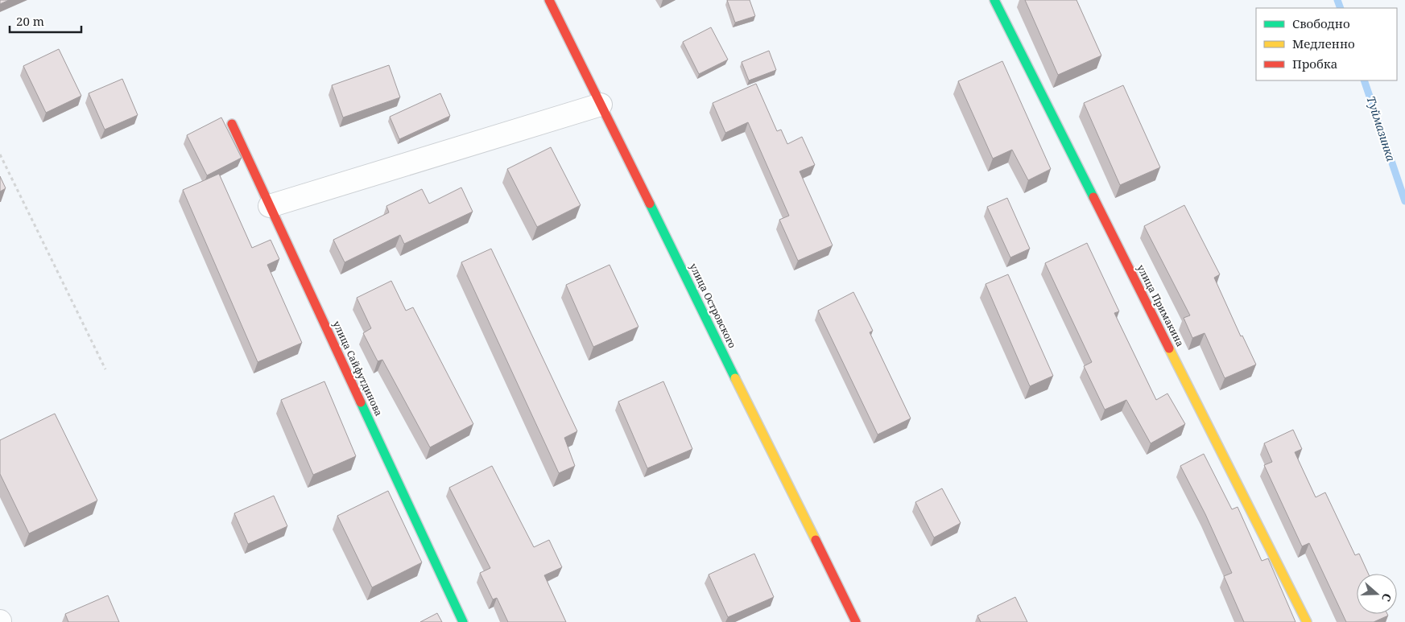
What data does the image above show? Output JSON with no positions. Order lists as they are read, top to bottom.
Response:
{
  "streets": {
    "street": ["улица Островского", "улица Примакина", "улица Сайфутдинова"]
  },
  "water": ["Туймазинка"],
  "legend": ["Свободно", "Медленно", "Пробка"],
  "scale_bar": "20 m",
  "north": "right"
}
